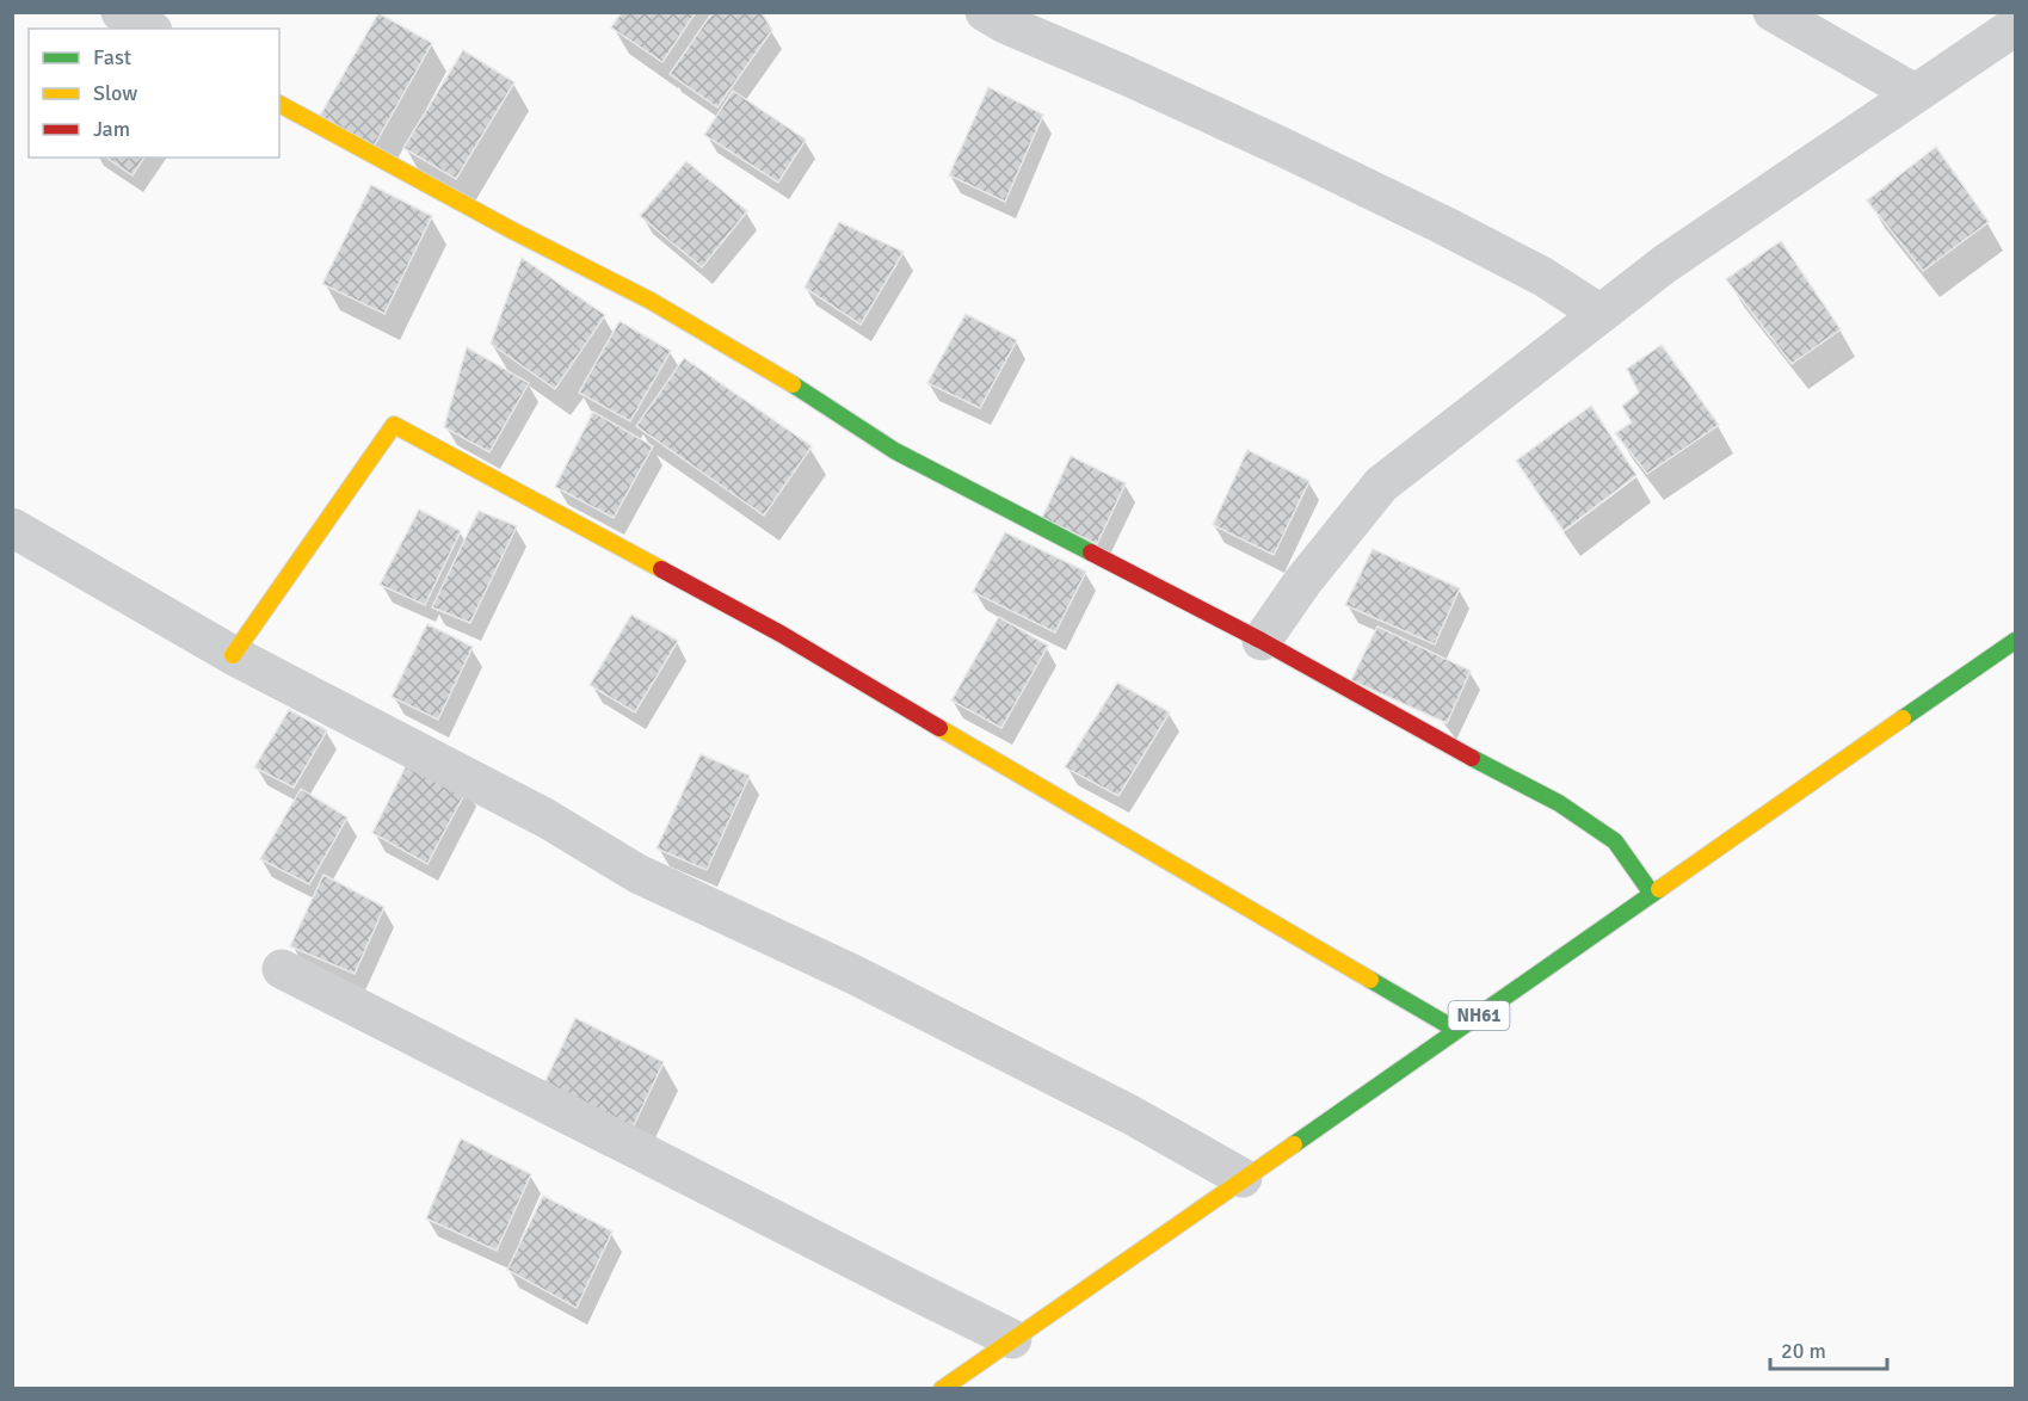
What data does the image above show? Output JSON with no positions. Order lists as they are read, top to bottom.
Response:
{
  "streets": {
    "main road": ["NH61"]
  },
  "legend": ["Fast", "Slow", "Jam"],
  "scale_bar": "20 m"
}
